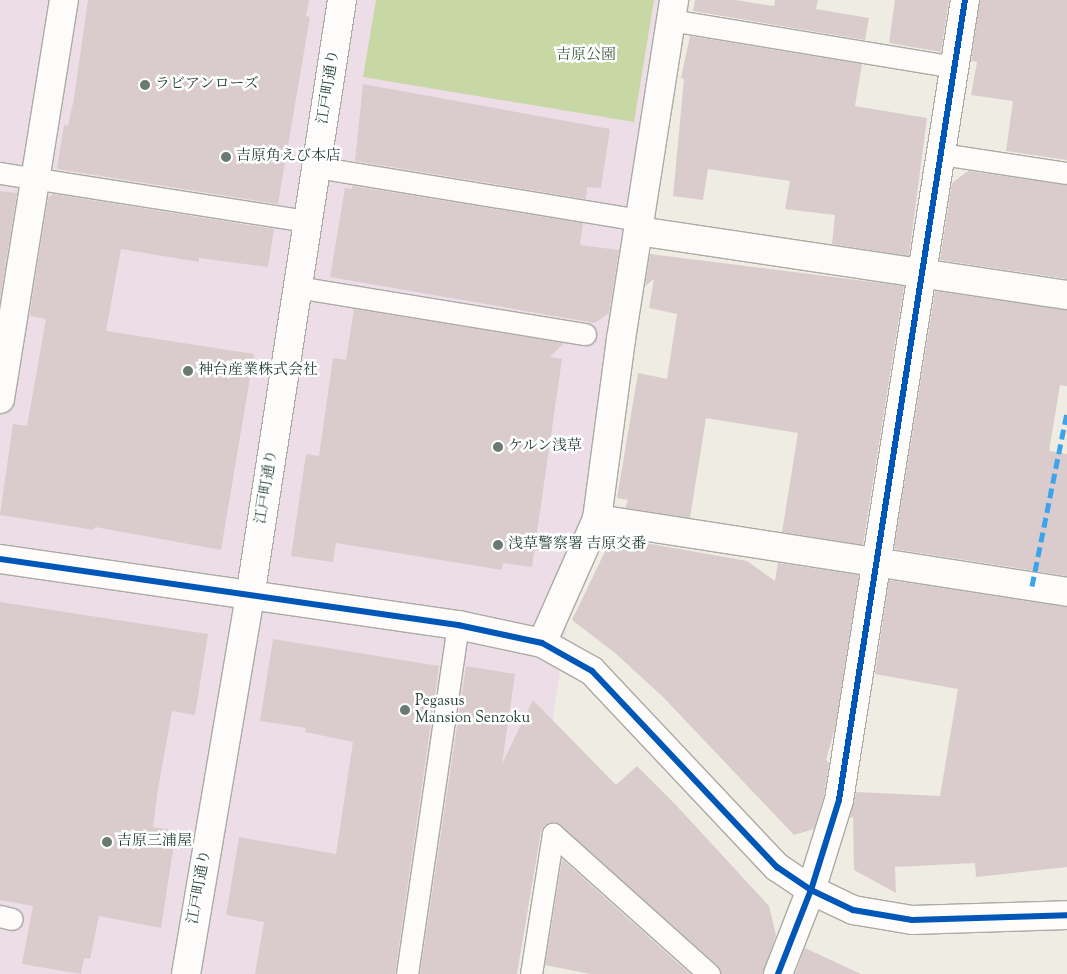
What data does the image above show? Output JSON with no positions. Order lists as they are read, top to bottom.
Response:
{
  "streets": {
    "street": ["江戸町通り"]
  },
  "parks": ["吉原公園"],
  "places": [
    "ラビアンローズ",
    "吉原角えび本店",
    "神台産業株式会社",
    "ケルン浅草",
    "浅草警察署 吉原交番",
    "Pegasus Mansion Senzoku",
    "吉原三浦屋"
  ]
}
